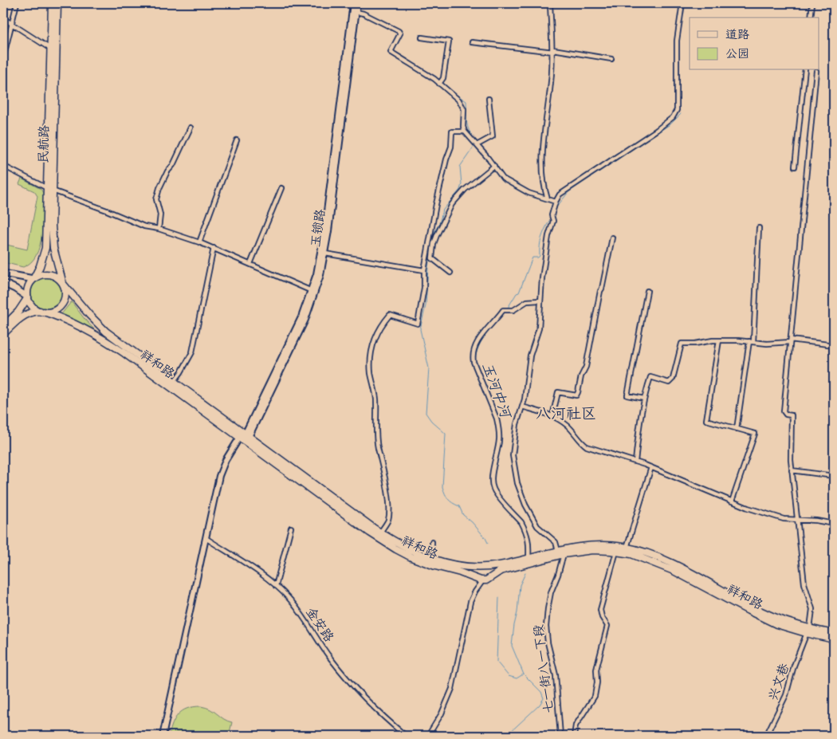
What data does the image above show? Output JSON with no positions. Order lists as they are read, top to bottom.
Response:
{
  "streets": {
    "highway": ["民航路", "祥和路"],
    "street": [
      "玉锁路",
      "金安路",
      "七一街八一下段",
      "兴文巷"
    ]
  },
  "crossings": [
    ["民航路", "祥和路"],
    ["玉锁路", "祥和路"],
    ["祥和路", "七一街八一下段"],
    ["祥和路", "兴文巷"]
  ],
  "districts": ["八河社区"],
  "water": ["玉河中河"],
  "legend": ["道路", "公园"]
}
